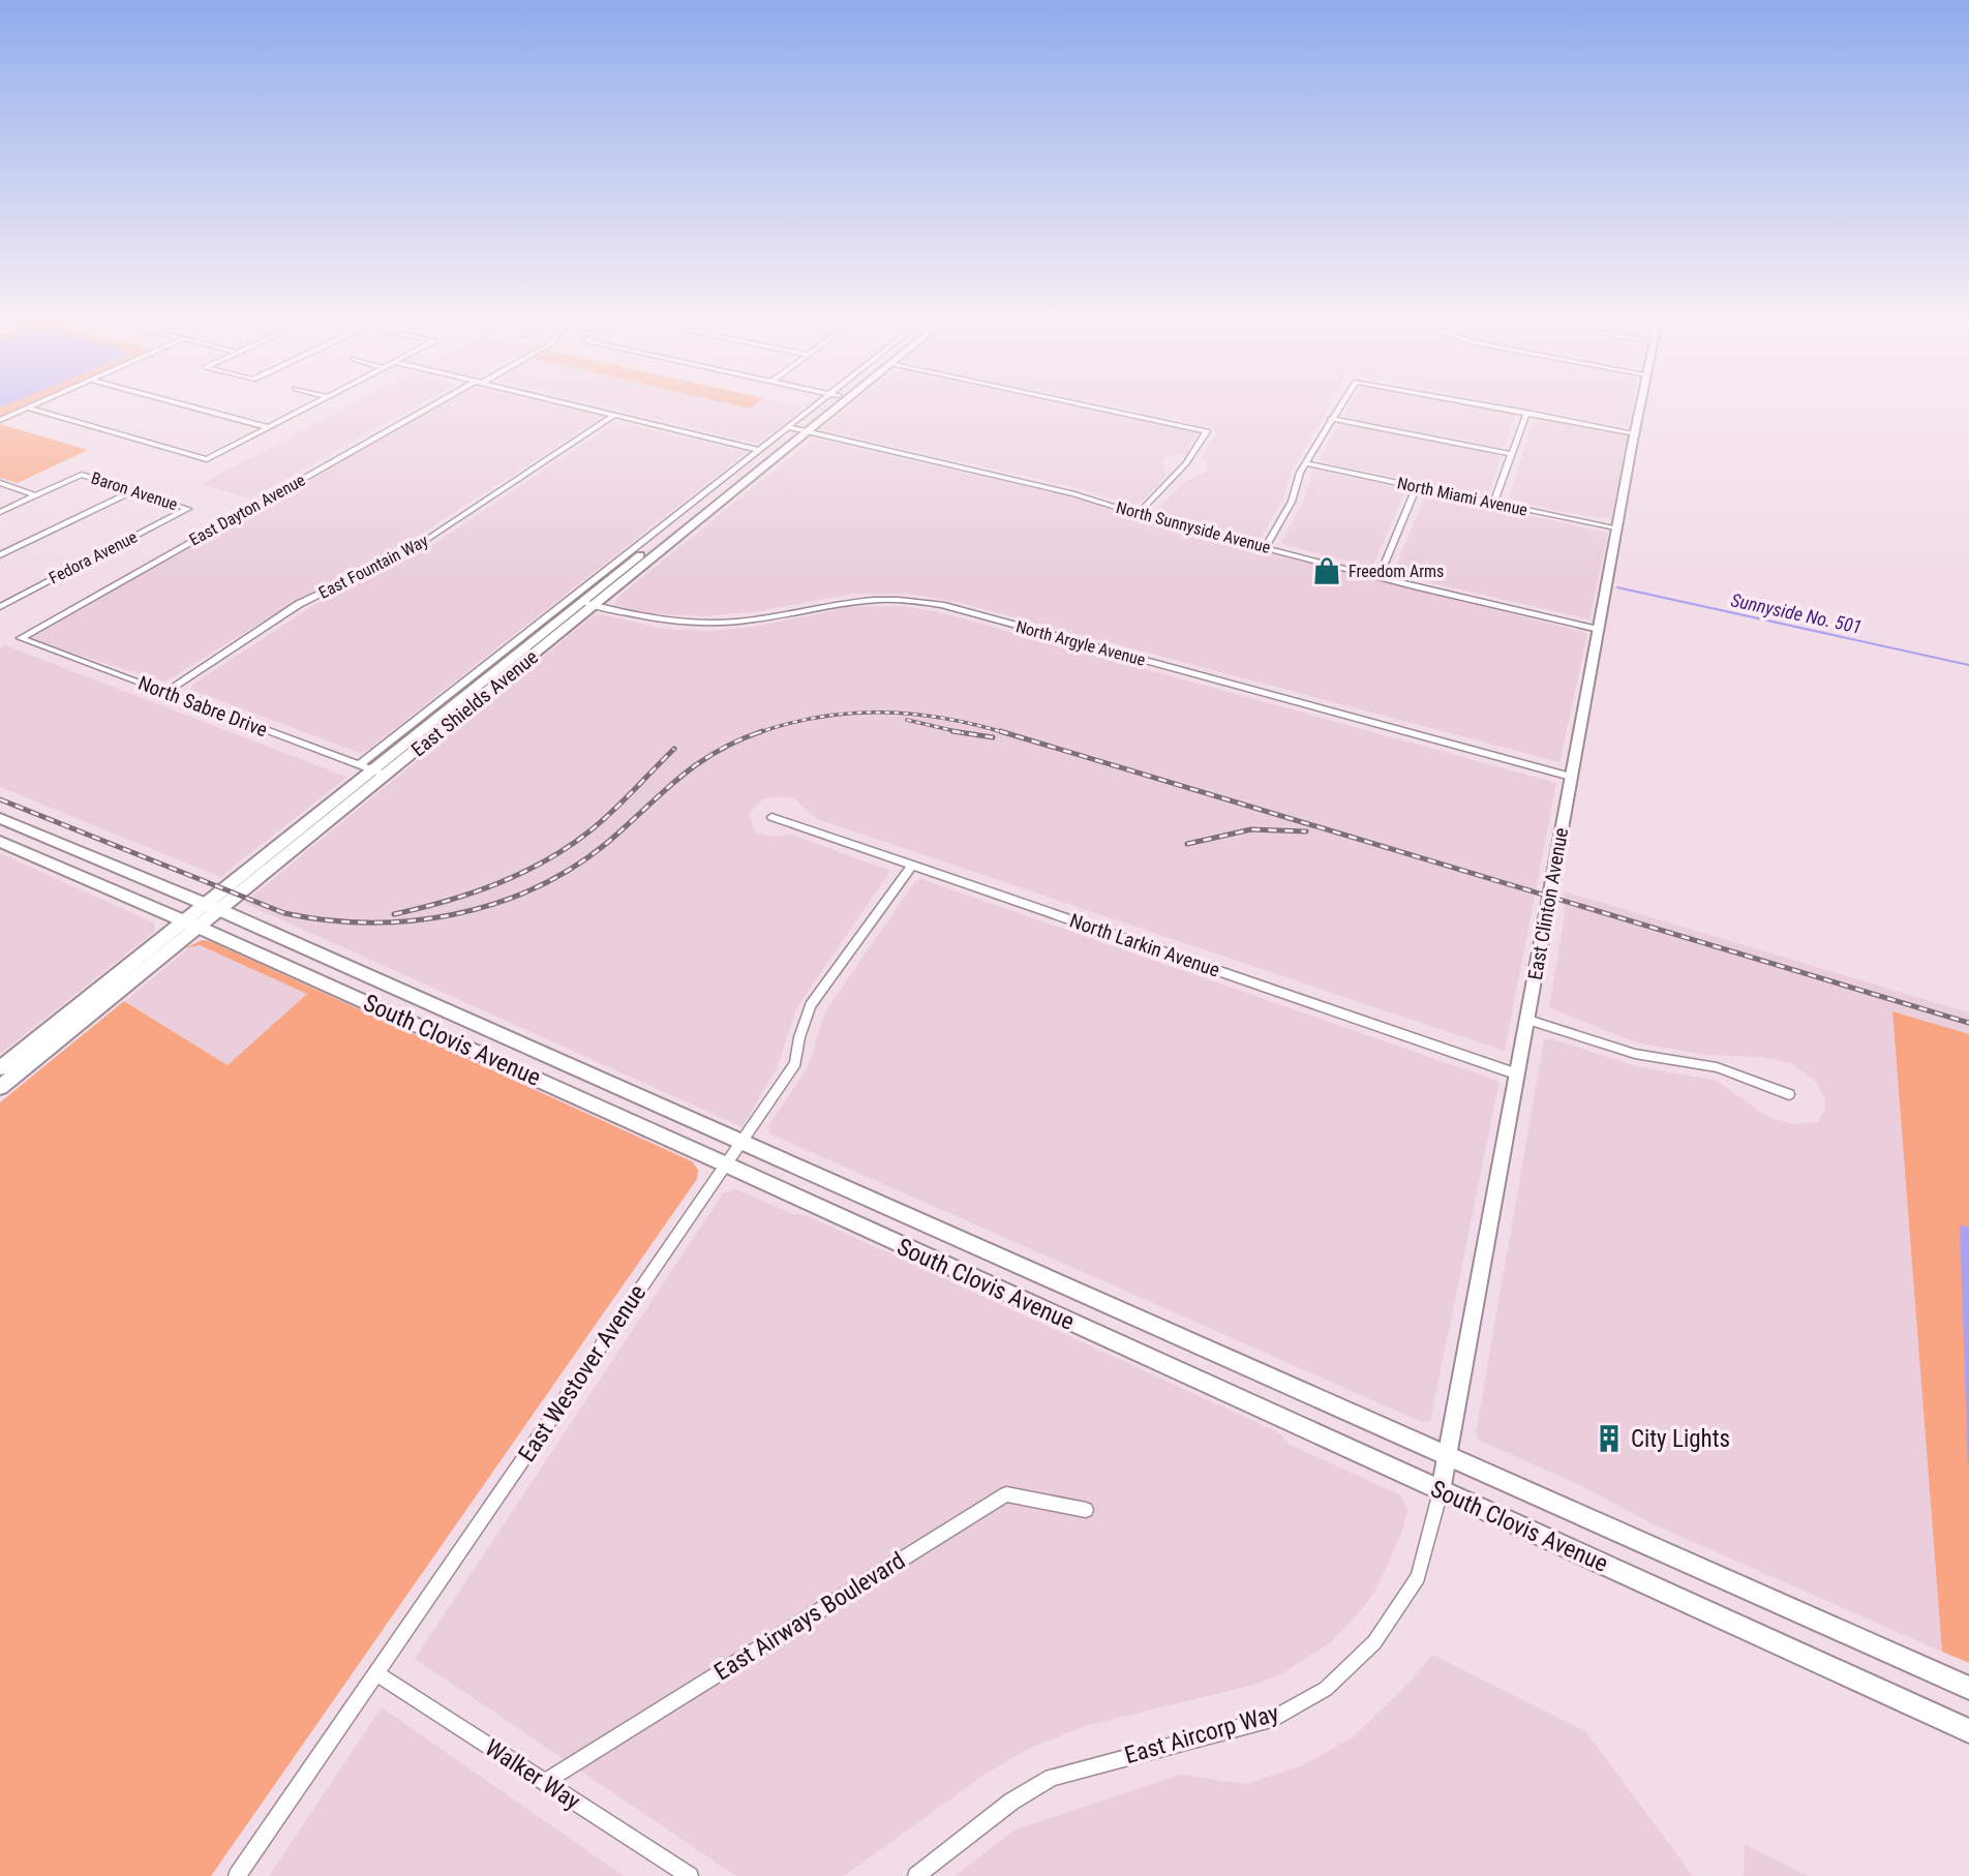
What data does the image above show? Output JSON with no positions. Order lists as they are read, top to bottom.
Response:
{
  "streets": {
    "main road": ["East Shields Avenue", "South Clovis Avenue"],
    "street": [
      "Baron Avenue",
      "North Miami Avenue",
      "East Dayton Avenue",
      "North Sunnyside Avenue",
      "Fedora Avenue",
      "East Fountain Way",
      "North Argyle Avenue",
      "North Sabre Drive",
      "East Clinton Avenue",
      "North Larkin Avenue",
      "East Westover Avenue",
      "East Airways Boulevard",
      "East Aircorp Way",
      "Walker Way"
    ]
  },
  "crossings": [
    ["Baron Avenue", "Fedora Avenue"],
    ["North Miami Avenue", "East Clinton Avenue"],
    ["East Dayton Avenue", "North Sabre Drive"],
    ["North Sunnyside Avenue", "East Shields Avenue"],
    ["North Sunnyside Avenue", "East Clinton Avenue"],
    ["East Fountain Way", "North Sabre Drive"],
    ["North Argyle Avenue", "East Shields Avenue"],
    ["North Argyle Avenue", "East Clinton Avenue"],
    ["East Shields Avenue", "North Sabre Drive"],
    ["East Shields Avenue", "South Clovis Avenue"],
    ["East Clinton Avenue", "North Larkin Avenue"],
    ["East Clinton Avenue", "South Clovis Avenue"],
    ["East Clinton Avenue", "East Aircorp Way"],
    ["North Larkin Avenue", "East Westover Avenue"],
    ["South Clovis Avenue", "East Westover Avenue"],
    ["South Clovis Avenue", "East Aircorp Way"],
    ["East Westover Avenue", "Walker Way"],
    ["East Airways Boulevard", "Walker Way"]
  ],
  "water": ["Sunnyside No. 501"],
  "places": {
    "shop": ["Freedom Arms"],
    "building": ["City Lights"]
  }
}
